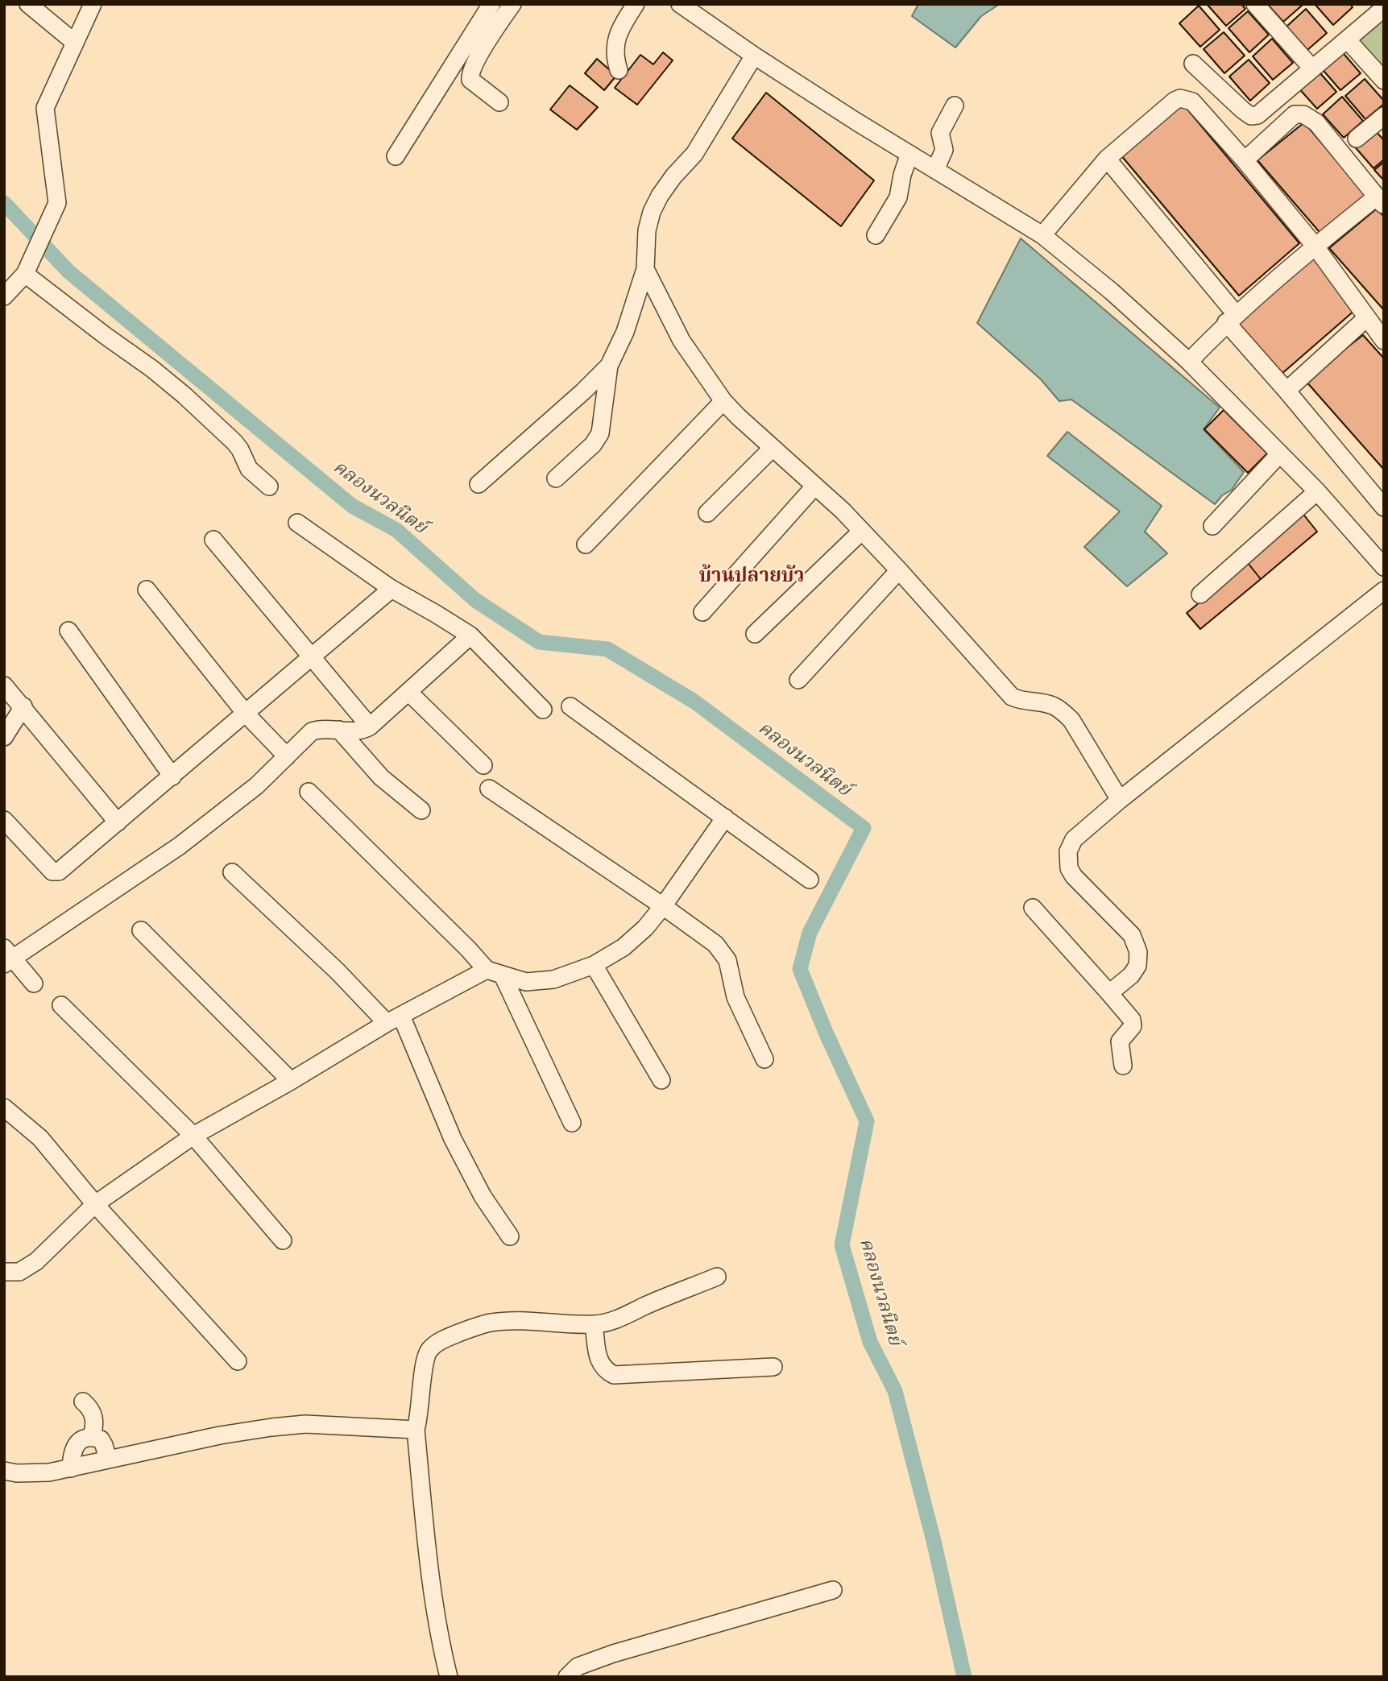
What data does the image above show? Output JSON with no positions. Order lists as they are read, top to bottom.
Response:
{
  "districts": ["บ้านปลายบัว"],
  "water": ["คลองนวลนิตย์"]
}
